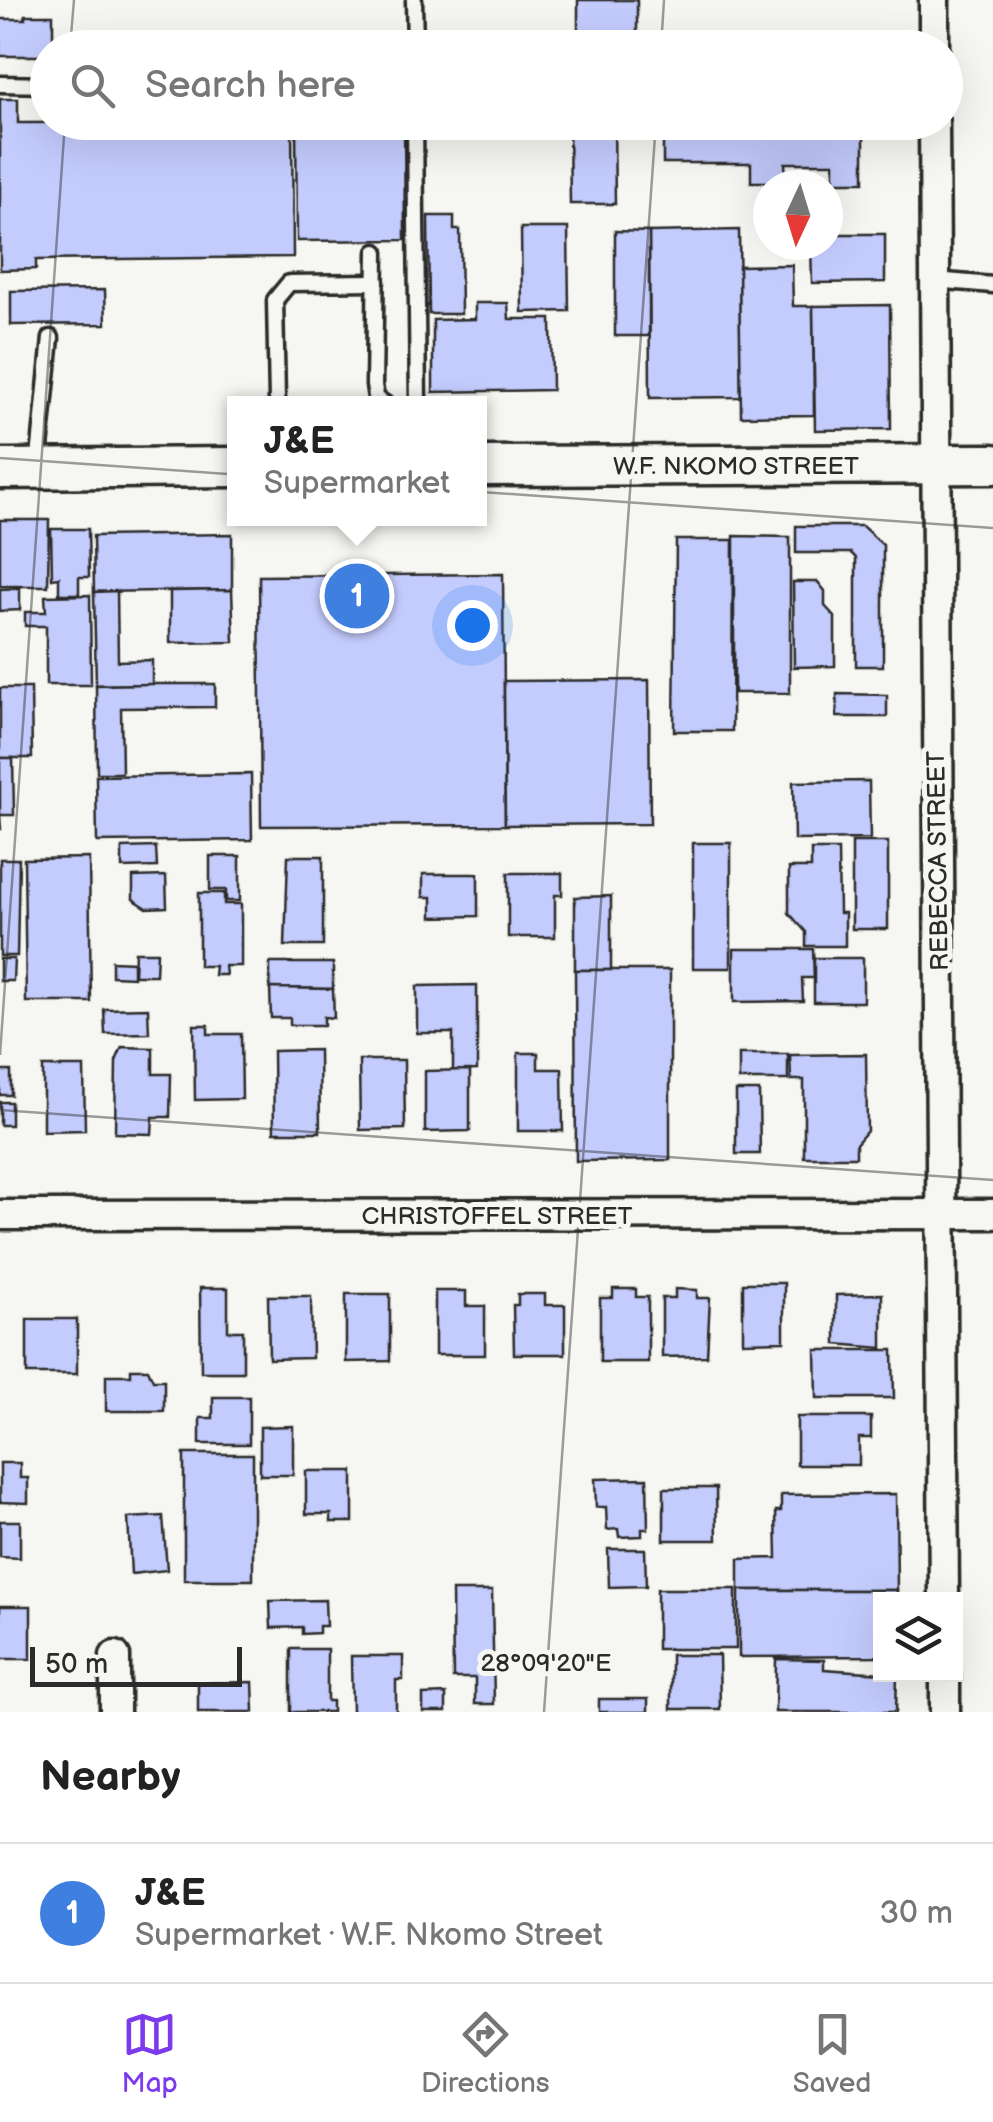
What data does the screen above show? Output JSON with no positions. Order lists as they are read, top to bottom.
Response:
{
  "streets": {
    "main road": ["W.F. NKOMO STREET"],
    "street": ["REBECCA STREET", "CHRISTOFFEL STREET"]
  },
  "crossings": [
    ["W.F. NKOMO STREET", "REBECCA STREET"],
    ["REBECCA STREET", "CHRISTOFFEL STREET"]
  ],
  "scale_bar": "50 m",
  "north": "bottom",
  "page": {
    "search": "Search here",
    "popup": ["J&E", "Supermarket"],
    "pins": "1",
    "scale": "50 m",
    "heading": "Nearby",
    "list": [
      {
        "mark": "1",
        "name": "J&E",
        "note": "Supermarket · W.F. Nkomo Street",
        "value": "30 m"
      }
    ],
    "nav": ["Map", "Directions", "Saved"]
  },
  "coordinates": ["28°09'20\"E"]
}
